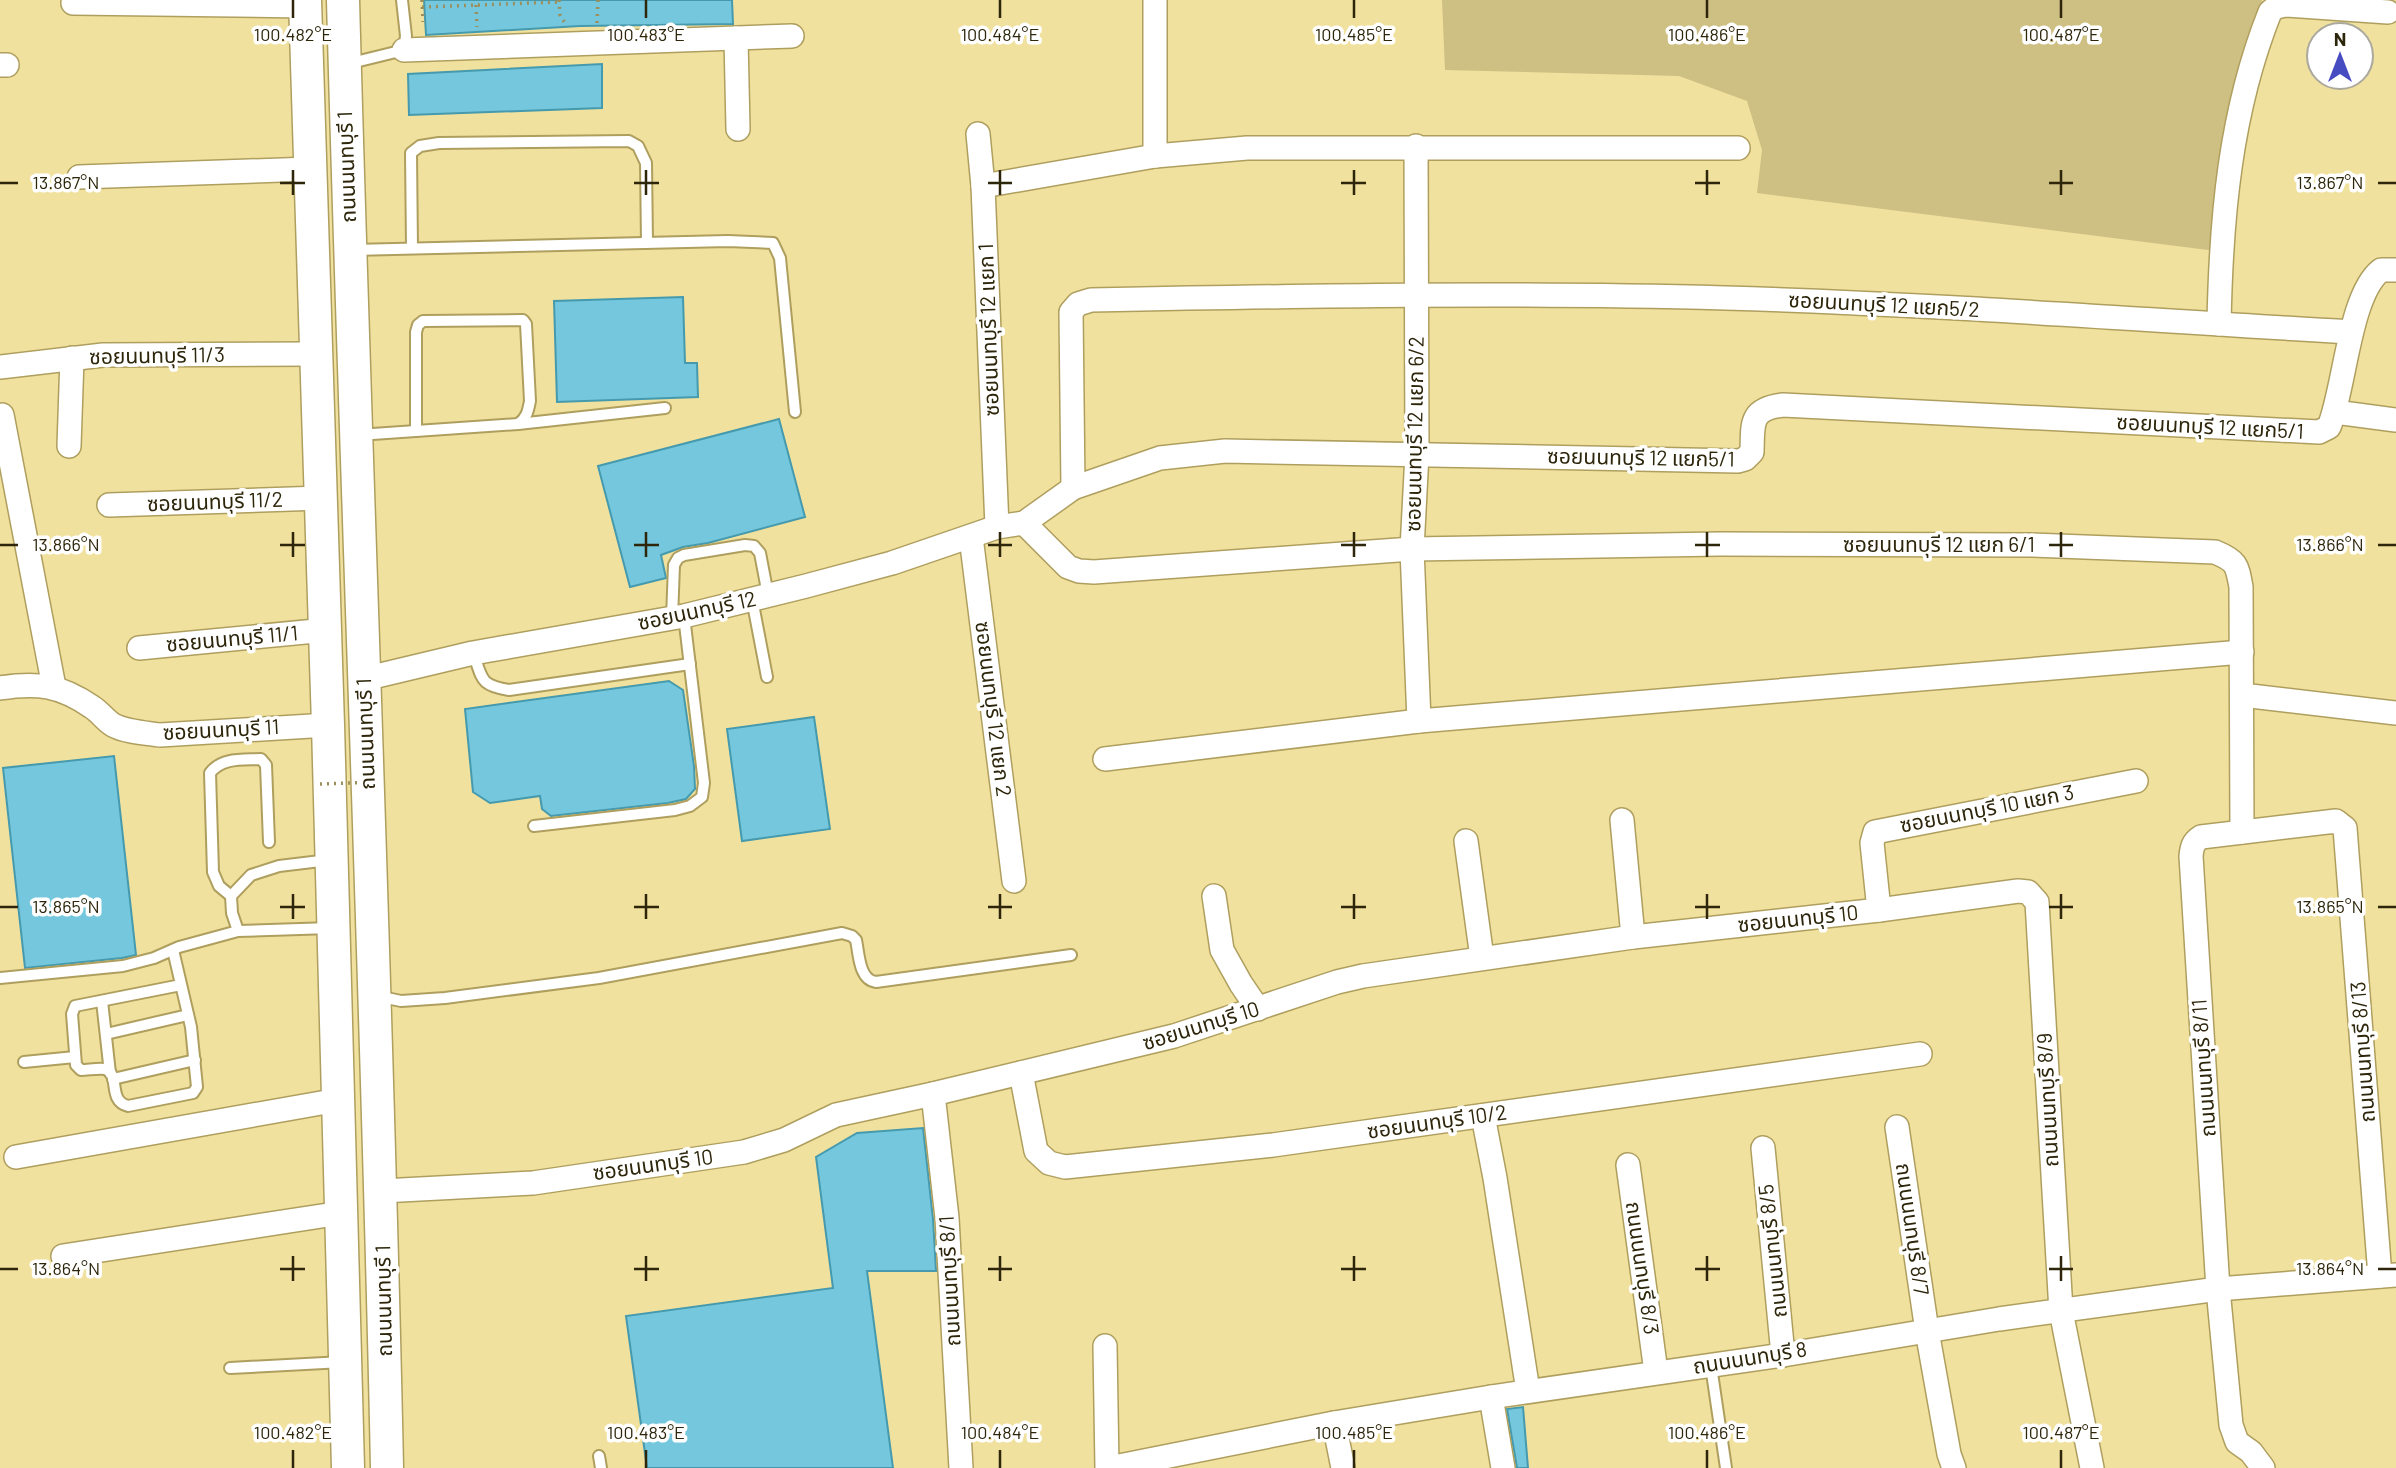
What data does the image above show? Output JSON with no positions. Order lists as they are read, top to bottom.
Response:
{
  "streets": {
    "main road": ["ถนนนนทบุรี 1"],
    "street": [
      "ซอยนนทบุรี 12 แยก5/2",
      "ซอยนนทบุรี 12 แยก 1",
      "ซอยนนทบุรี 11/3",
      "ซอยนนทบุรี 12 แยก5/1",
      "ซอยนนทบุรี 12 แยก 6/2",
      "ซอยนนทบุรี 11/2",
      "ซอยนนทบุรี 12 แยก 6/1",
      "ซอยนนทบุรี 12",
      "ซอยนนทบุรี 11/1",
      "ซอยนนทบุรี 12 แยก 2",
      "ซอยนนทบุรี 11",
      "ซอยนนทบุรี 10 แยก 3",
      "ซอยนนทบุรี 10",
      "ถนนนนทบุรี 8/13",
      "ถนนนนทบุรี 8/11",
      "ถนนนนทบุรี 8/9",
      "ซอยนนทบุรี 10/2",
      "ถนนนนทบุรี 8/7",
      "ถนนนนทบุรี 8/5",
      "ถนนนนทบุรี 8/3",
      "ถนนนนทบุรี 8/1",
      "ถนนนนทบุรี 8"
    ]
  },
  "crossings": [
    ["ถนนนนทบุรี 1", "ซอยนนทบุรี 11/3"],
    ["ถนนนนทบุรี 1", "ซอยนนทบุรี 11/2"],
    ["ถนนนนทบุรี 1", "ซอยนนทบุรี 12"],
    ["ถนนนนทบุรี 1", "ซอยนนทบุรี 11/1"],
    ["ถนนนนทบุรี 1", "ซอยนนทบุรี 11"],
    ["ถนนนนทบุรี 1", "ซอยนนทบุรี 10"],
    ["ซอยนนทบุรี 12 แยก5/2", "ซอยนนทบุรี 12 แยก5/1"],
    ["ซอยนนทบุรี 12 แยก5/2", "ซอยนนทบุรี 12 แยก 6/2"],
    ["ซอยนนทบุรี 12 แยก 1", "ซอยนนทบุรี 12"],
    ["ซอยนนทบุรี 12 แยก5/1", "ซอยนนทบุรี 12 แยก 6/2"],
    ["ซอยนนทบุรี 12 แยก5/1", "ซอยนนทบุรี 12"],
    ["ซอยนนทบุรี 12 แยก 6/2", "ซอยนนทบุรี 12 แยก 6/1"],
    ["ซอยนนทบุรี 12 แยก 6/1", "ถนนนนทบุรี 8/13"],
    ["ซอยนนทบุรี 12 แยก 6/1", "ถนนนนทบุรี 8/11"],
    ["ซอยนนทบุรี 12", "ซอยนนทบุรี 12 แยก 2"],
    ["ซอยนนทบุรี 10 แยก 3", "ซอยนนทบุรี 10"],
    ["ซอยนนทบุรี 10", "ถนนนนทบุรี 8/9"],
    ["ซอยนนทบุรี 10", "ซอยนนทบุรี 10/2"],
    ["ซอยนนทบุรี 10", "ถนนนนทบุรี 8/1"],
    ["ถนนนนทบุรี 8/13", "ถนนนนทบุรี 8/11"],
    ["ถนนนนทบุรี 8/13", "ถนนนนทบุรี 8"],
    ["ถนนนนทบุรี 8/11", "ถนนนนทบุรี 8"],
    ["ถนนนนทบุรี 8/9", "ถนนนนทบุรี 8"],
    ["ถนนนนทบุรี 8/7", "ถนนนนทบุรี 8"],
    ["ถนนนนทบุรี 8/5", "ถนนนนทบุรี 8"],
    ["ถนนนนทบุรี 8/3", "ถนนนนทบุรี 8"]
  ],
  "north": "top",
  "coordinates": [
    "100.482°E",
    "100.483°E",
    "100.484°E",
    "100.485°E",
    "100.486°E",
    "100.487°E",
    "13.867°N",
    "13.866°N",
    "13.865°N",
    "13.864°N"
  ]
}
